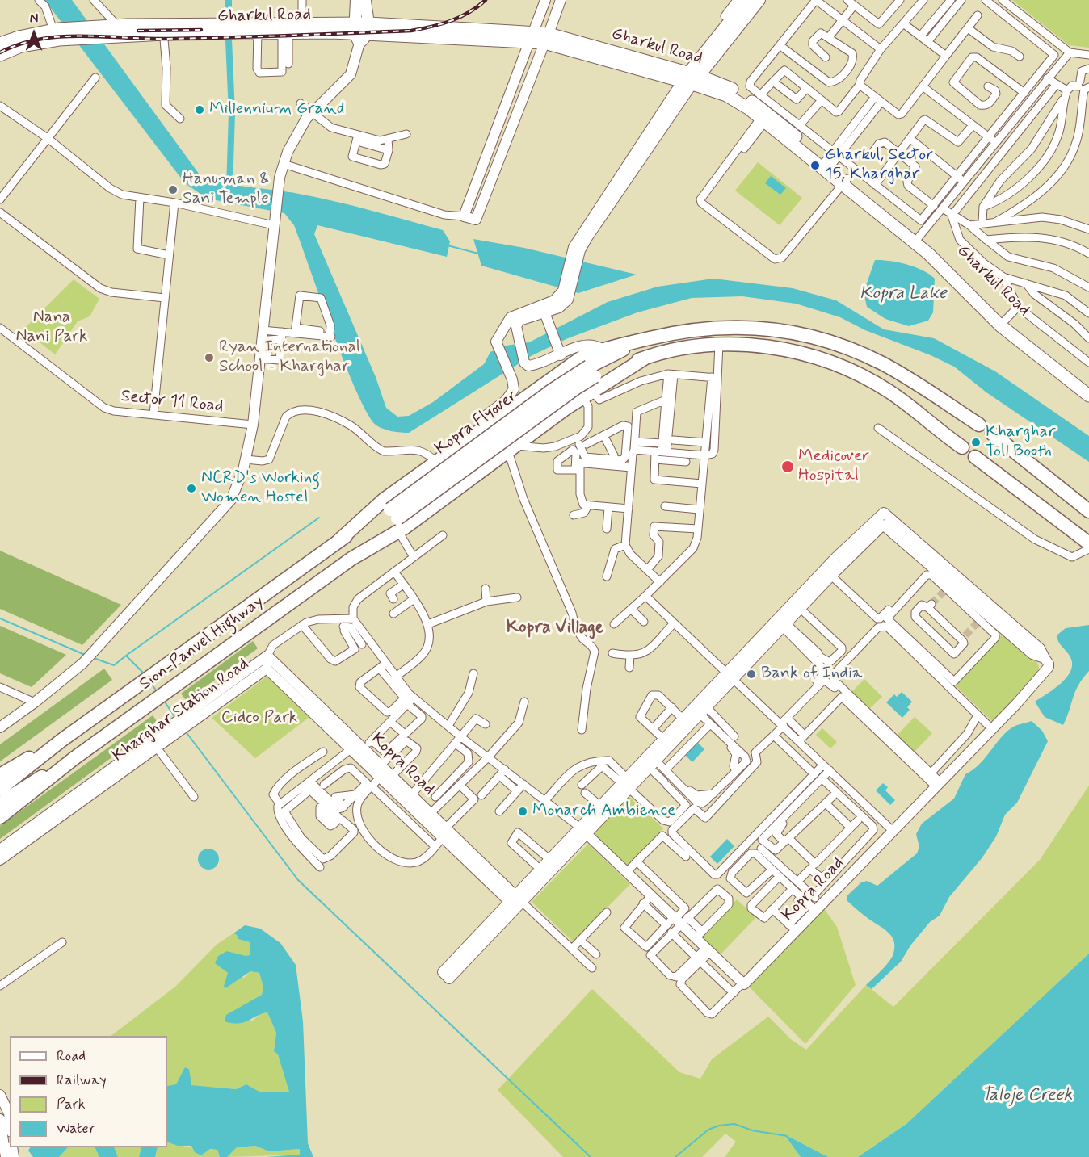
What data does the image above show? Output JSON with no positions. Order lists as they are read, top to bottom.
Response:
{
  "streets": {
    "highway": ["Kopra Flyover", "Sion-Panvel Highway"],
    "main road": ["Gharkul Road"],
    "street": ["Sector 11 Road", "Kharghar Station Road", "Kopra Road"]
  },
  "crossings": [
    ["Kopra Flyover", "Sion-Panvel Highway"],
    ["Kharghar Station Road", "Kopra Road"]
  ],
  "districts": ["Kopra Village"],
  "water": ["Kopra Lake", "Taloje Creek"],
  "parks": ["Nana Nani Park", "Cidco Park"],
  "places": [
    "Millennium Grand",
    "Gharkul, Sector 15, Kharghar",
    "Hanuman & Sani Temple",
    "Ryan International School - Kharghar",
    "Kharghar Toll Booth",
    "Medicover Hospital",
    "NCRD's Working Women Hostel",
    "Bank of India",
    "Monarch Ambience"
  ],
  "legend": [
    "Road",
    "Railway",
    "Park",
    "Water"
  ],
  "north": "top"
}
